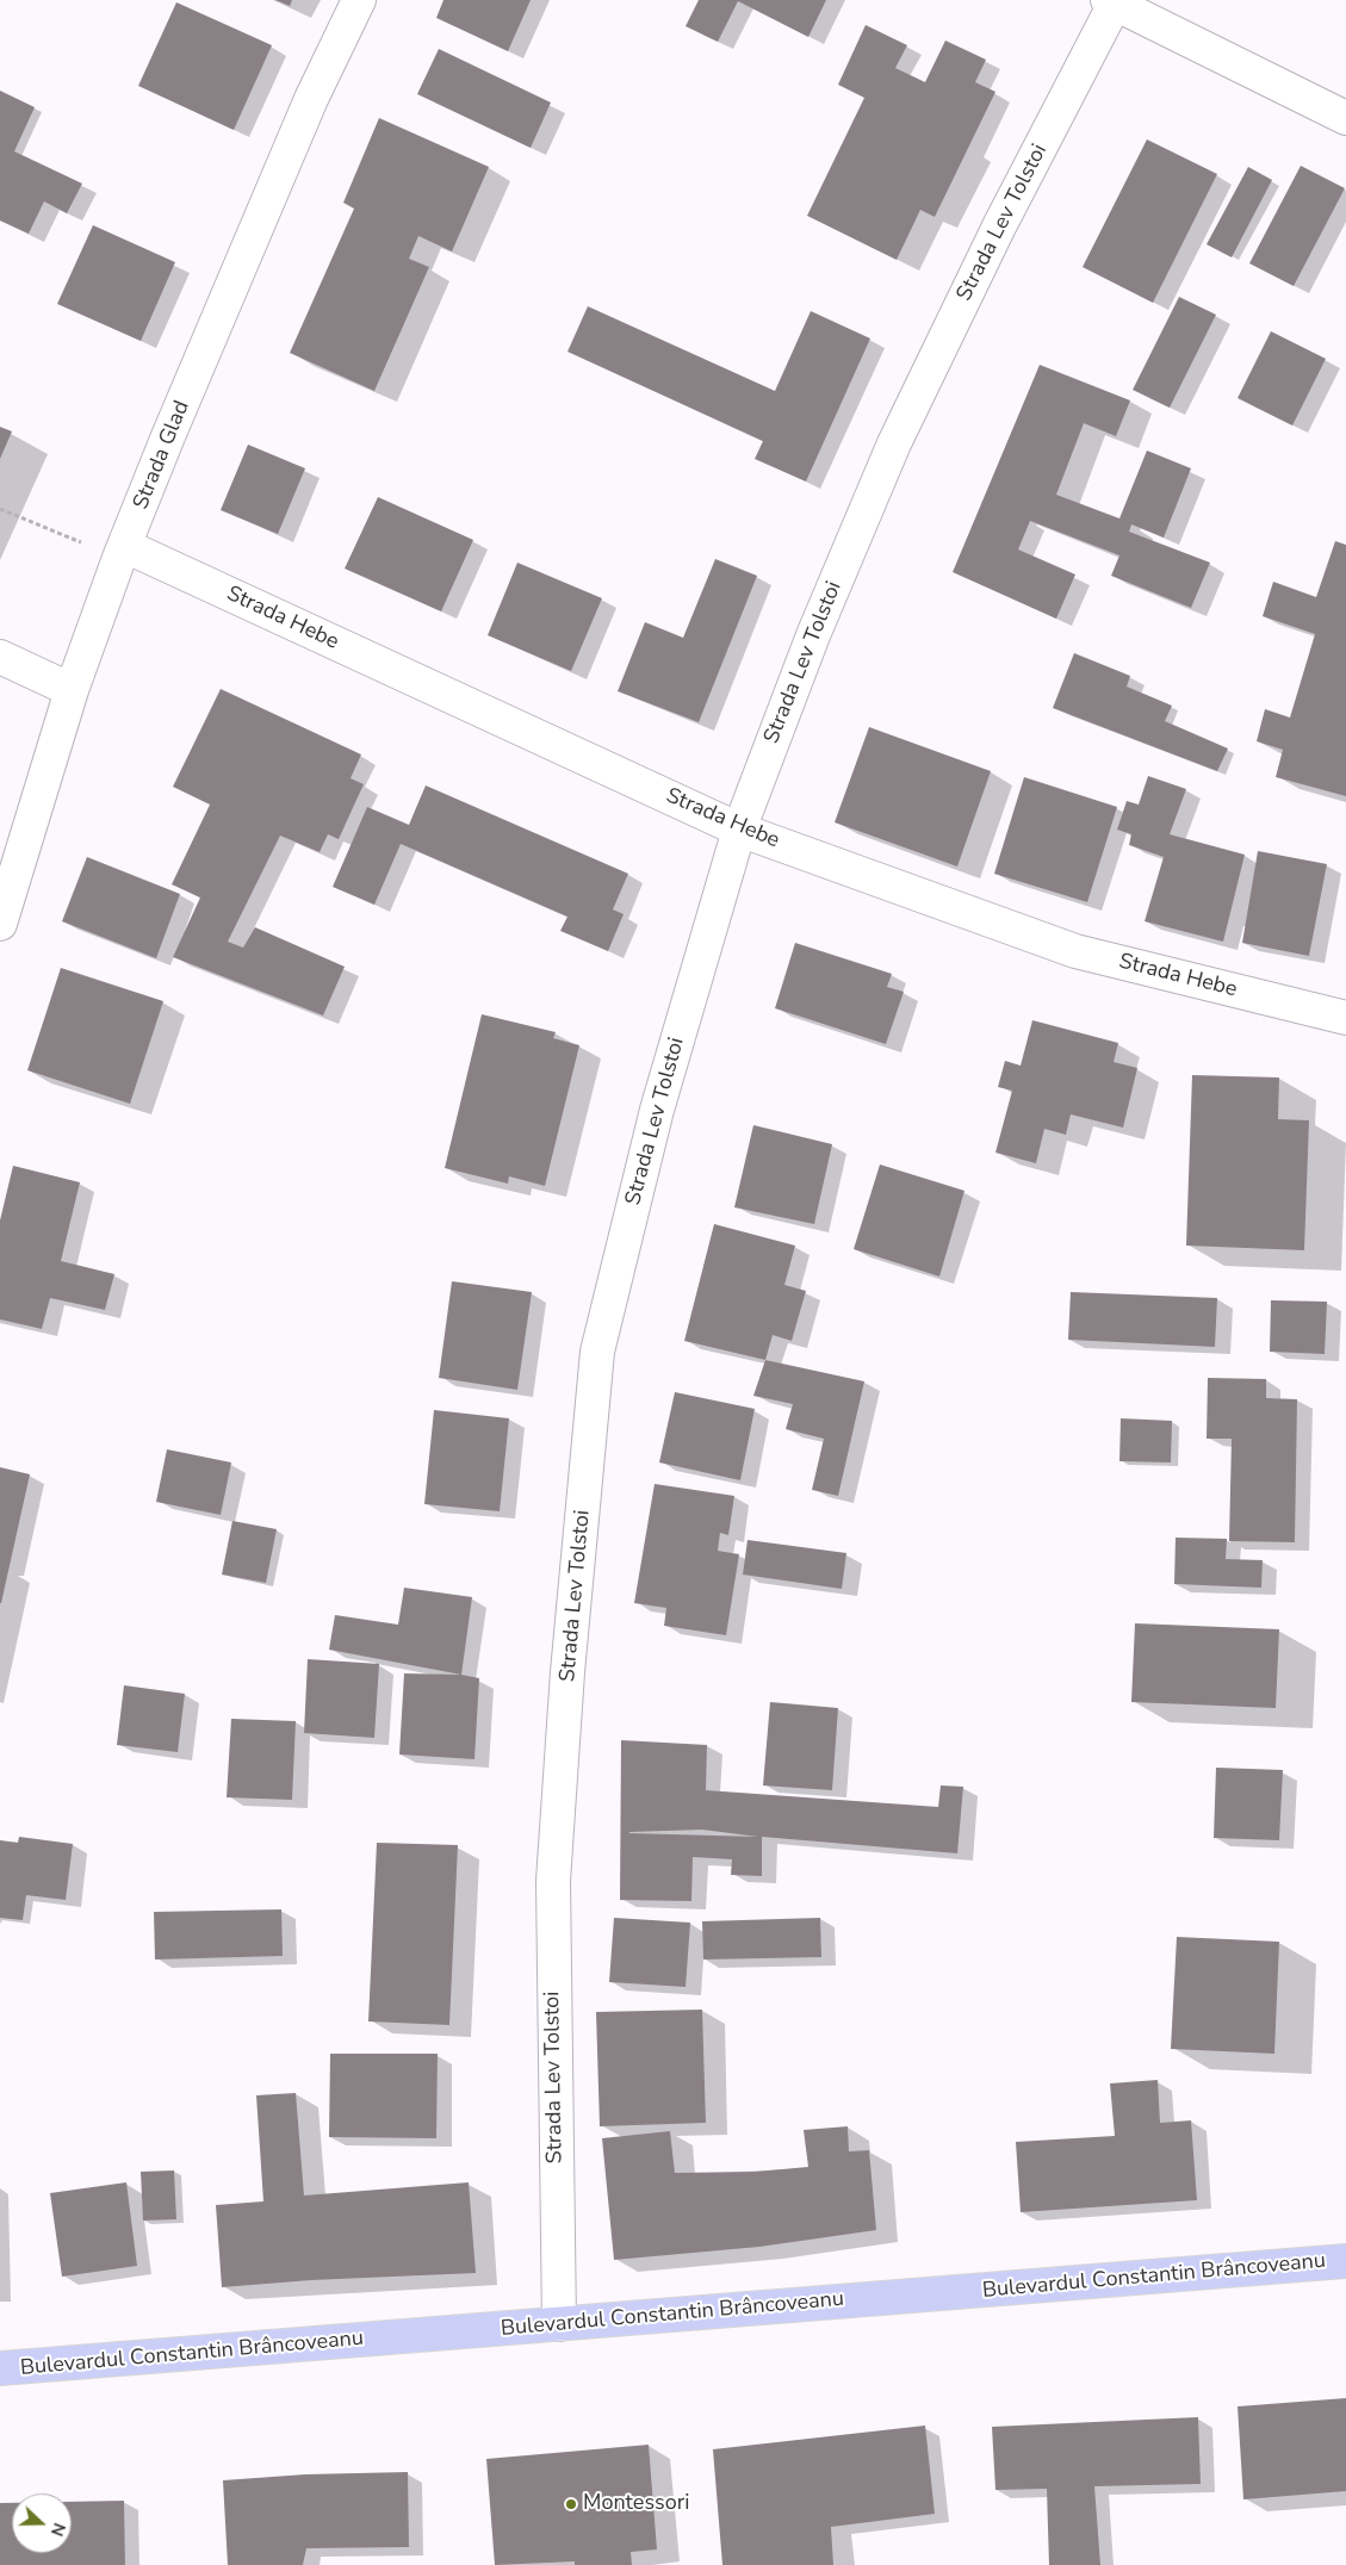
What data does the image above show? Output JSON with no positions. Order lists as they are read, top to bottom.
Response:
{
  "streets": {
    "main road": ["Bulevardul Constantin Brâncoveanu"],
    "street": ["Strada Lev Tolstoi", "Strada Glad", "Strada Hebe"]
  },
  "crossings": [
    ["Strada Lev Tolstoi", "Strada Hebe"],
    ["Strada Lev Tolstoi", "Bulevardul Constantin Brâncoveanu"],
    ["Strada Glad", "Strada Hebe"]
  ],
  "places": ["Montessori"],
  "north": "right"
}
